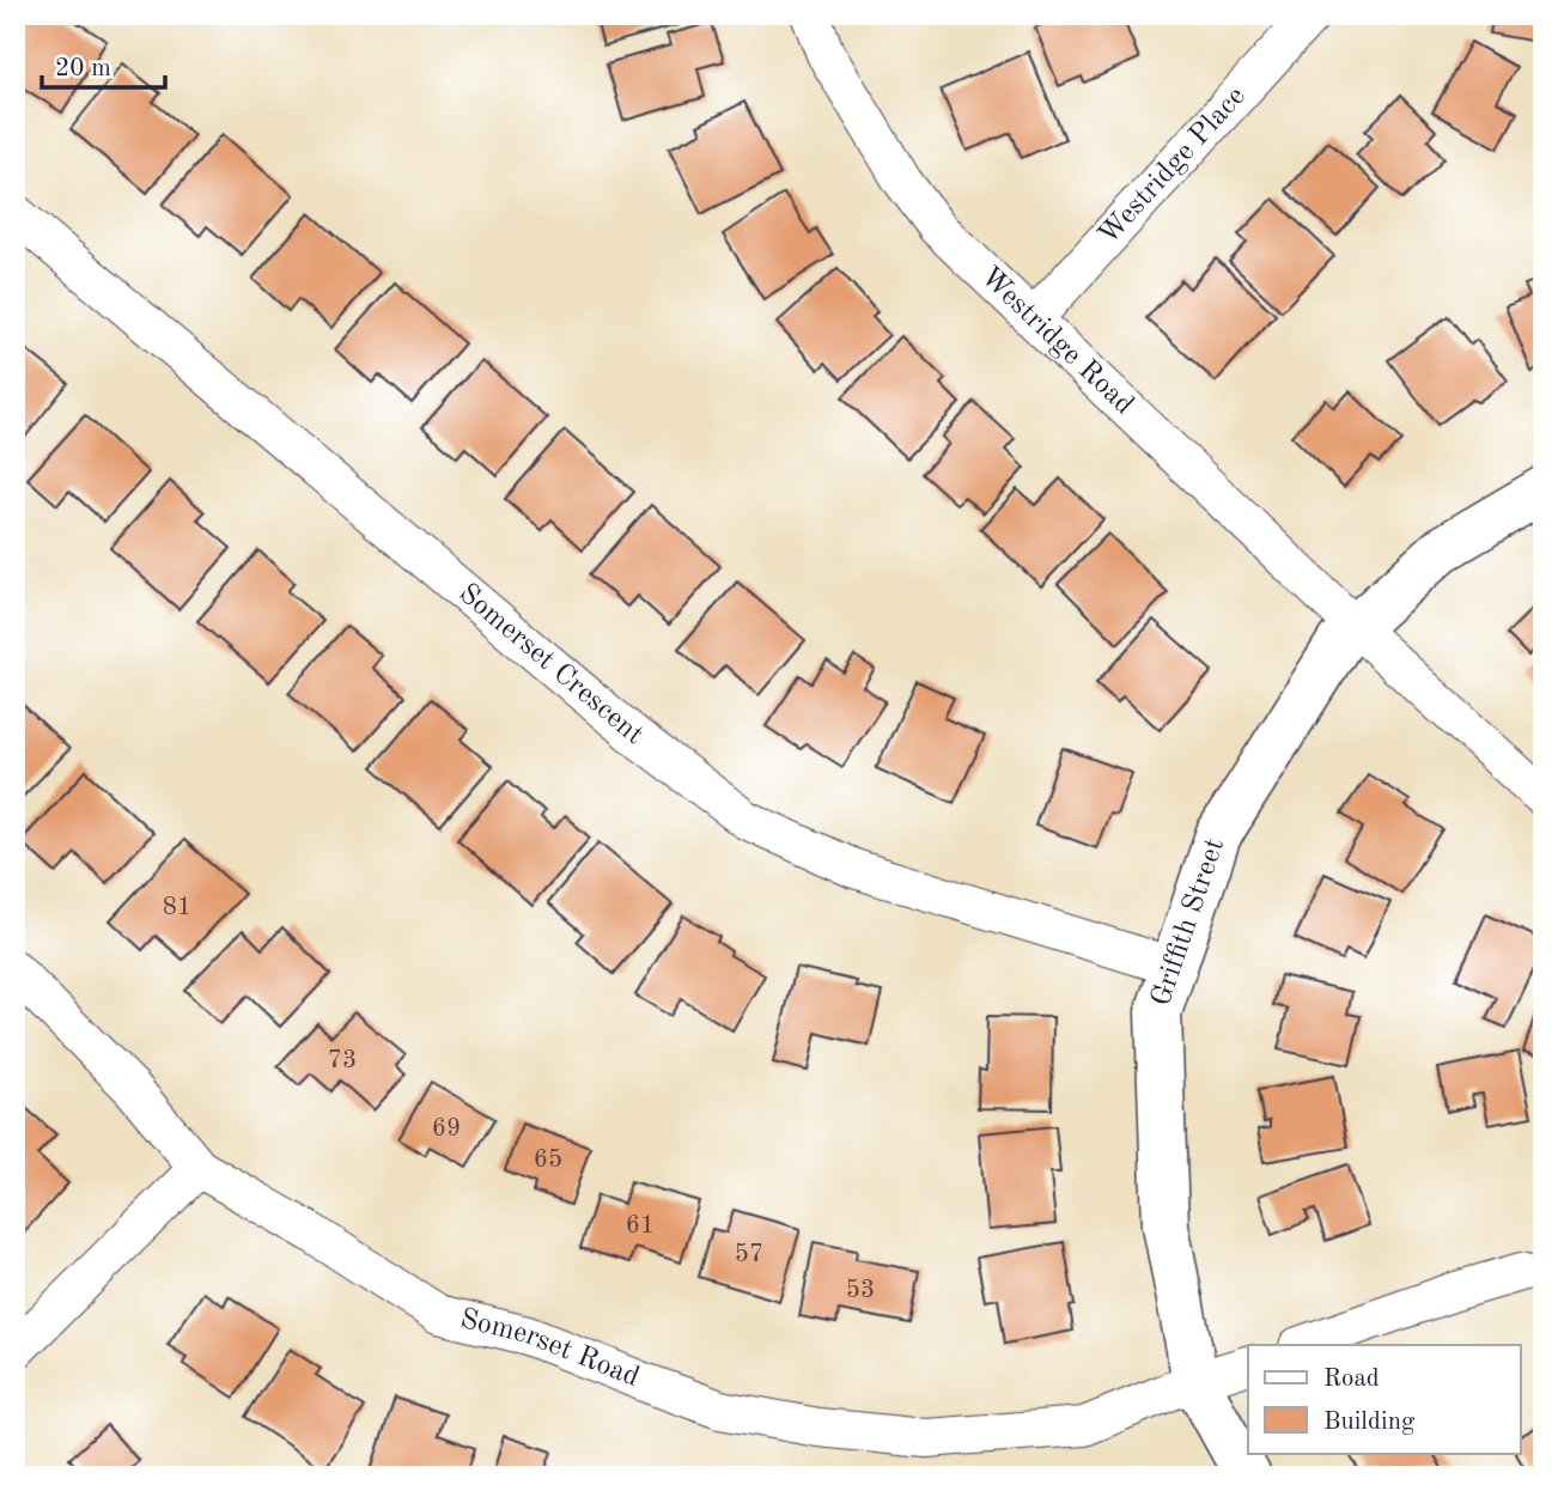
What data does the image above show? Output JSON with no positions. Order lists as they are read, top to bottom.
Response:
{
  "streets": {
    "street": [
      "Westridge Place",
      "Westridge Road",
      "Somerset Crescent",
      "Griffith Street",
      "Somerset Road"
    ]
  },
  "crossings": [
    ["Westridge Place", "Westridge Road"],
    ["Westridge Road", "Griffith Street"],
    ["Somerset Crescent", "Griffith Street"],
    ["Griffith Street", "Somerset Road"]
  ],
  "house_numbers": [
    "81",
    "73",
    "69",
    "65",
    "61",
    "57",
    "53"
  ],
  "legend": ["Road", "Building"],
  "scale_bar": "20 m"
}
